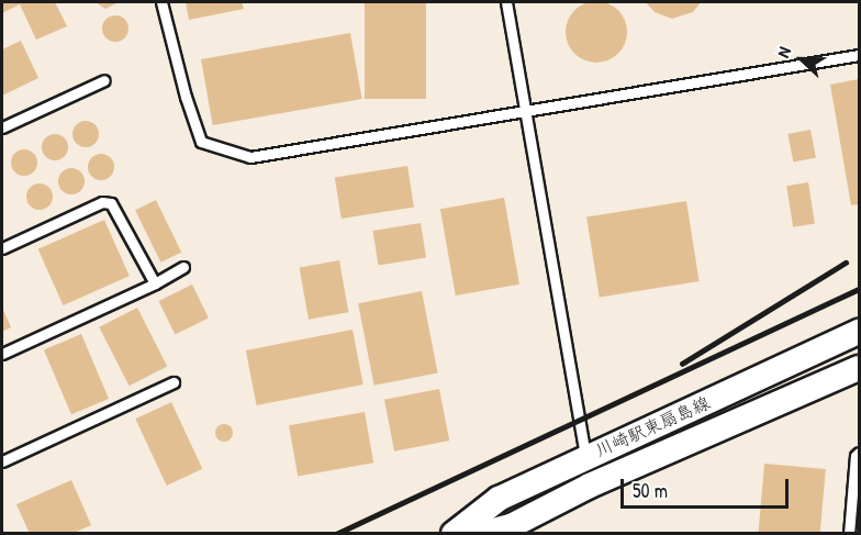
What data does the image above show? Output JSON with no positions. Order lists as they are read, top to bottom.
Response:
{
  "streets": {
    "street": ["川崎駅東扇島線"]
  },
  "scale_bar": "50 m",
  "north": "left"
}
